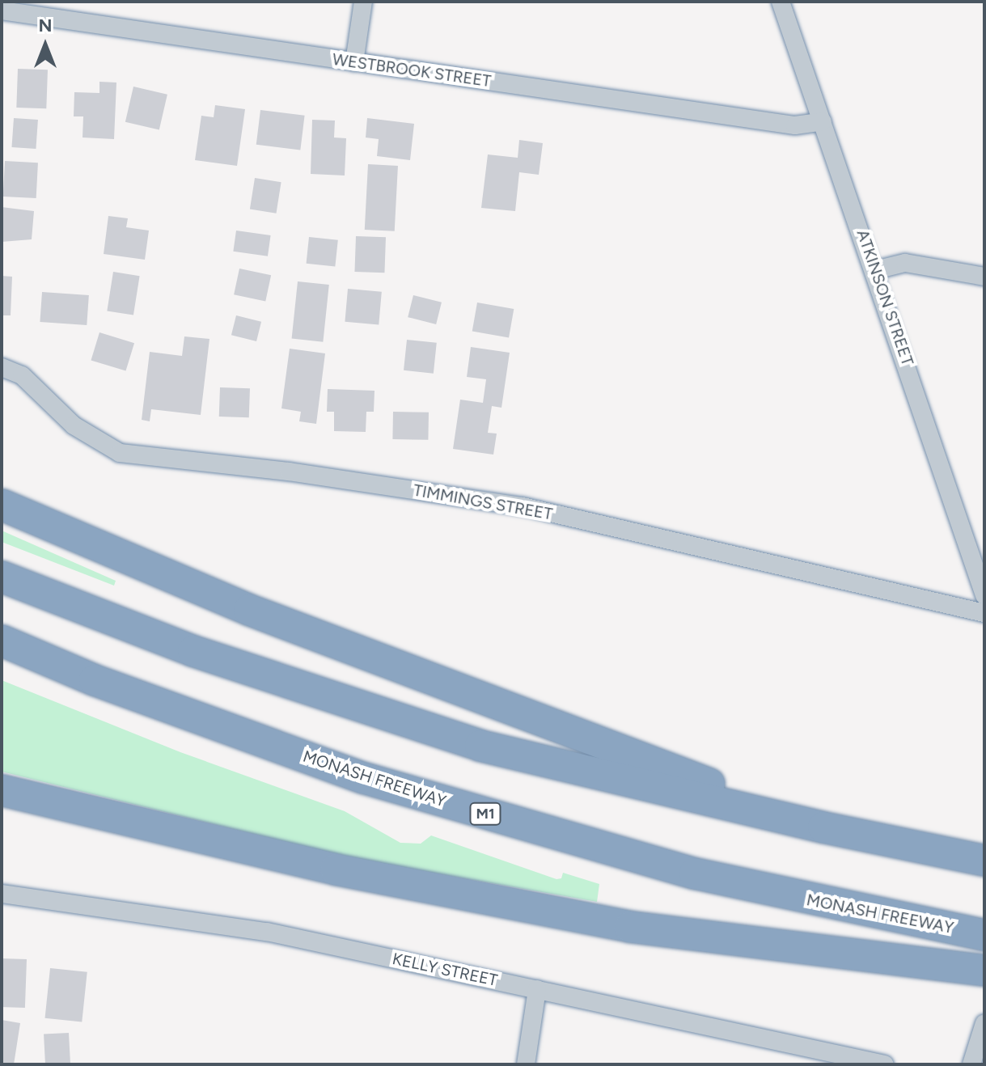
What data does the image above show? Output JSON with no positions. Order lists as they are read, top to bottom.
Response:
{
  "streets": {
    "highway": ["MONASH FREEWAY", "M1"],
    "street": [
      "WESTBROOK STREET",
      "ATKINSON STREET",
      "TIMMINGS STREET",
      "KELLY STREET"
    ]
  },
  "crossings": [
    ["WESTBROOK STREET", "ATKINSON STREET"]
  ],
  "north": "top"
}
